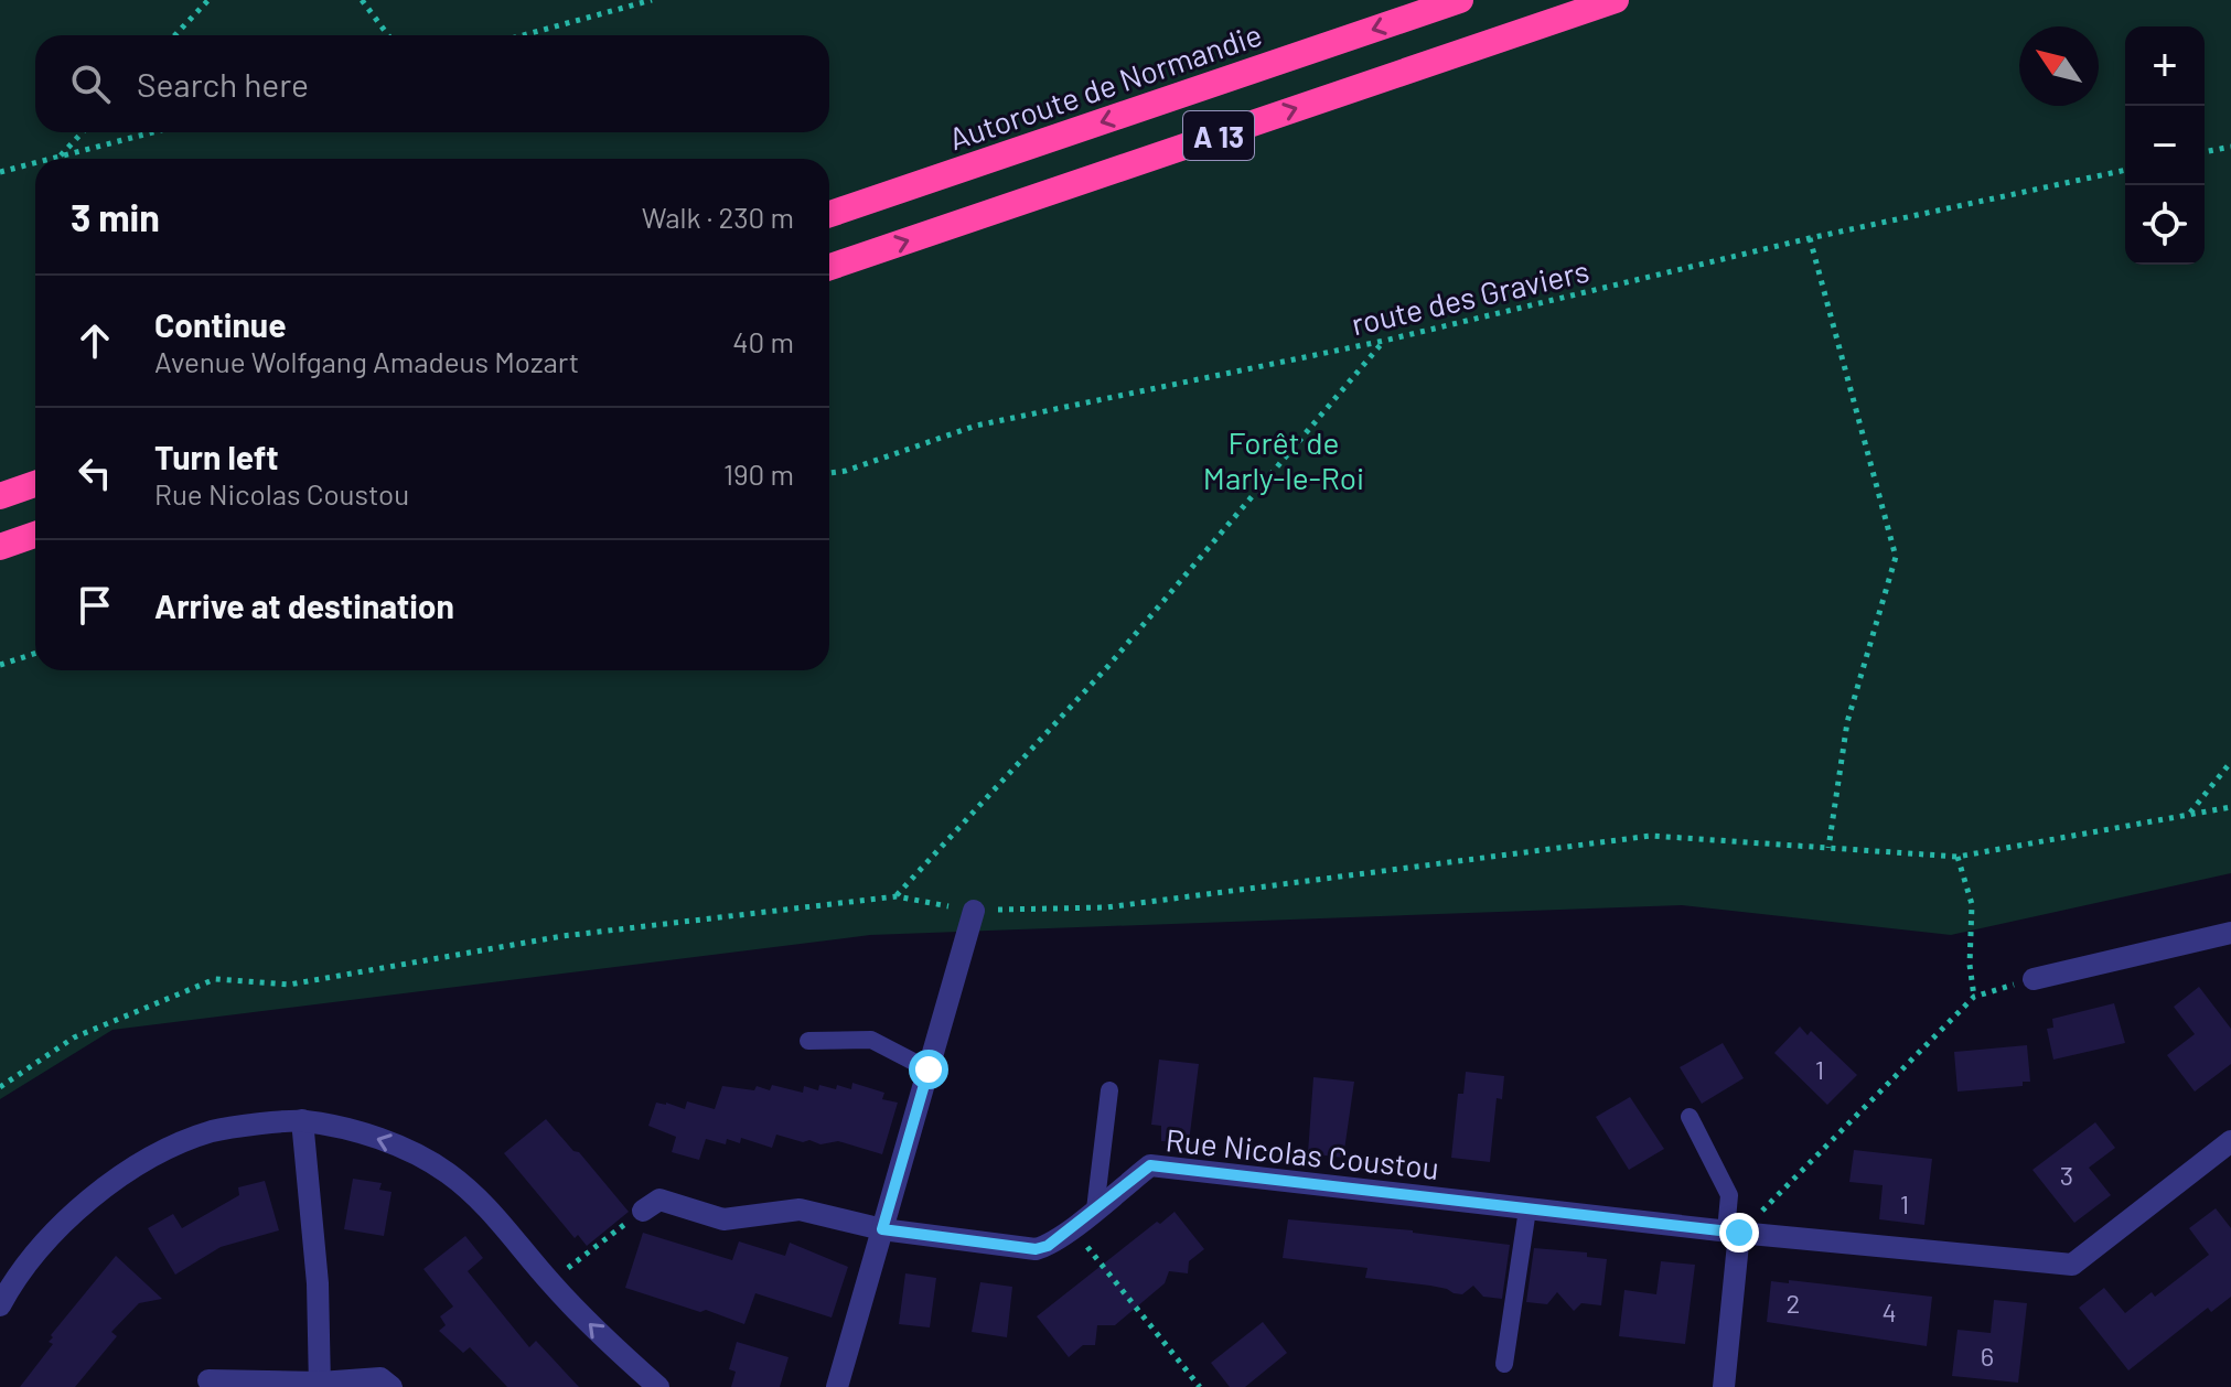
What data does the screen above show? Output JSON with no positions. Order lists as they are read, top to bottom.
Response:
{
  "streets": {
    "highway": ["Autoroute de Normandie", "A 13"],
    "street": ["Rue Nicolas Coustou"],
    "path": ["route des Graviers"]
  },
  "parks": ["Forêt de Marly-le-Roi"],
  "house_numbers": [
    "1",
    "3",
    "1",
    "2",
    "4",
    "6"
  ],
  "north": "top left",
  "page": {
    "map_buttons": ["+", "−"],
    "search": "Search here",
    "heading": ["3 min", "Walk · 230 m"],
    "list": [
      ["Continue", "Avenue Wolfgang Amadeus Mozart", "40 m"],
      ["Turn left", "Rue Nicolas Coustou", "190 m"],
      "Arrive at destination"
    ]
  }
}
